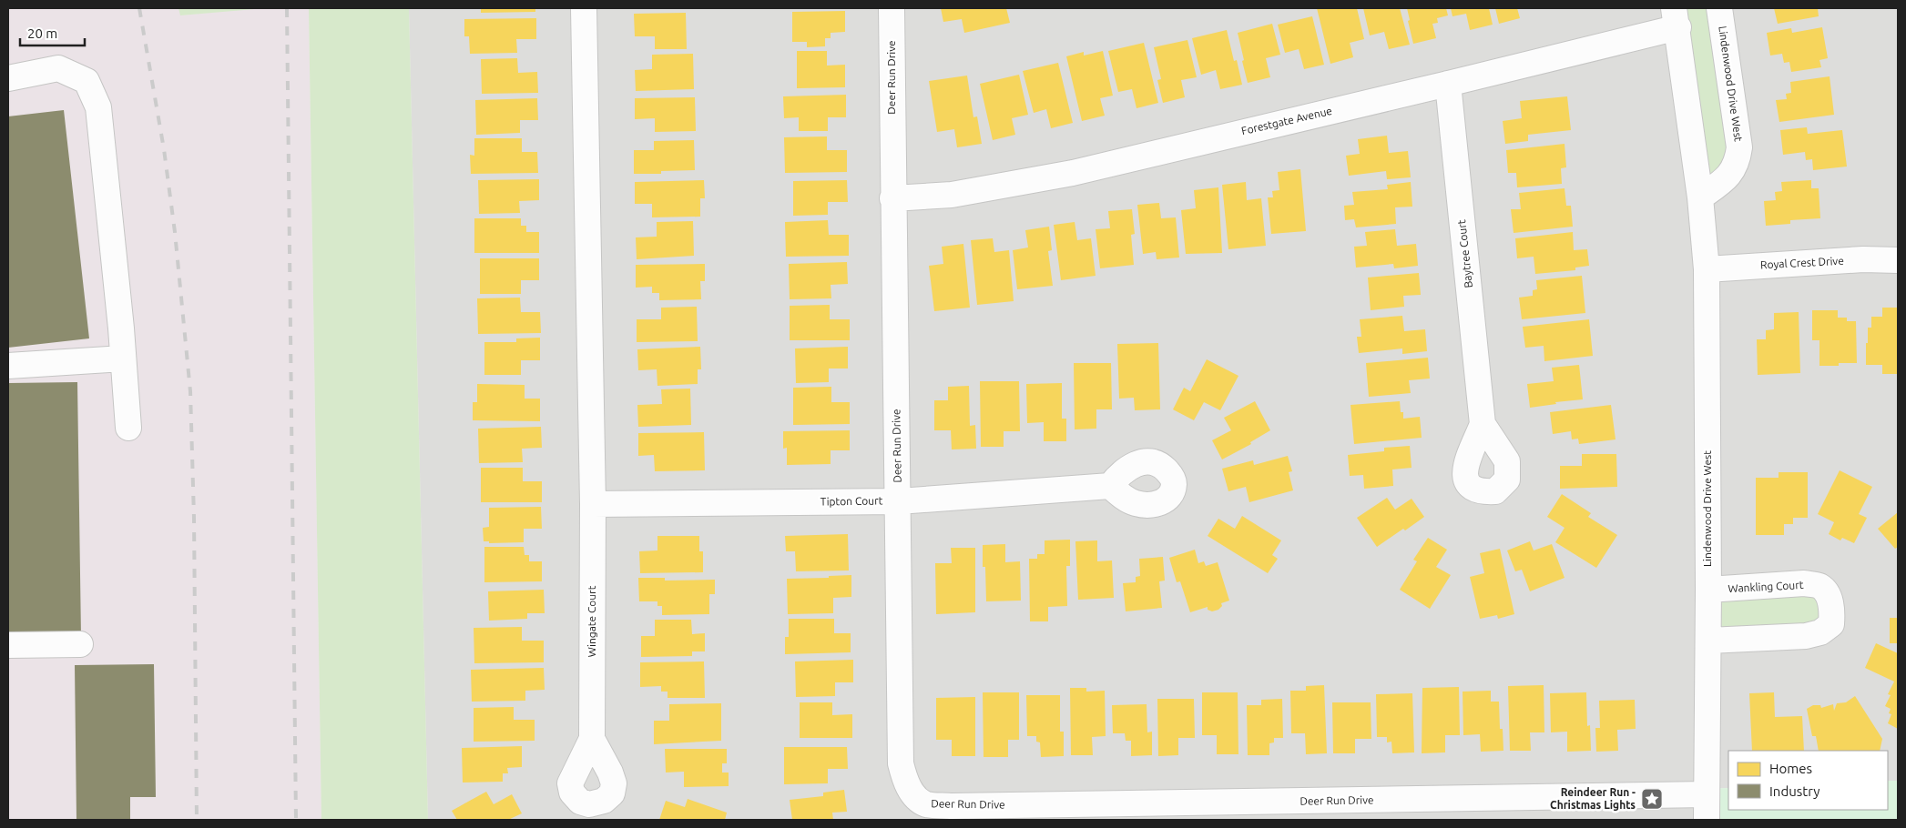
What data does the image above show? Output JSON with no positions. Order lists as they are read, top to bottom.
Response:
{
  "streets": {
    "street": [
      "Deer Run Drive",
      "Lindenwood Drive West",
      "Forestgate Avenue",
      "Baytree Court",
      "Royal Crest Drive",
      "Tipton Court",
      "Wankling Court",
      "Wingate Court"
    ]
  },
  "crossings": [
    ["Deer Run Drive", "Lindenwood Drive West"],
    ["Deer Run Drive", "Forestgate Avenue"],
    ["Deer Run Drive", "Tipton Court"],
    ["Lindenwood Drive West", "Forestgate Avenue"],
    ["Lindenwood Drive West", "Royal Crest Drive"],
    ["Lindenwood Drive West", "Wankling Court"],
    ["Forestgate Avenue", "Baytree Court"],
    ["Tipton Court", "Wingate Court"]
  ],
  "places": {
    "place": ["Reindeer Run - Christmas Lights"]
  },
  "legend": ["Homes", "Industry"],
  "scale_bar": "20 m"
}
